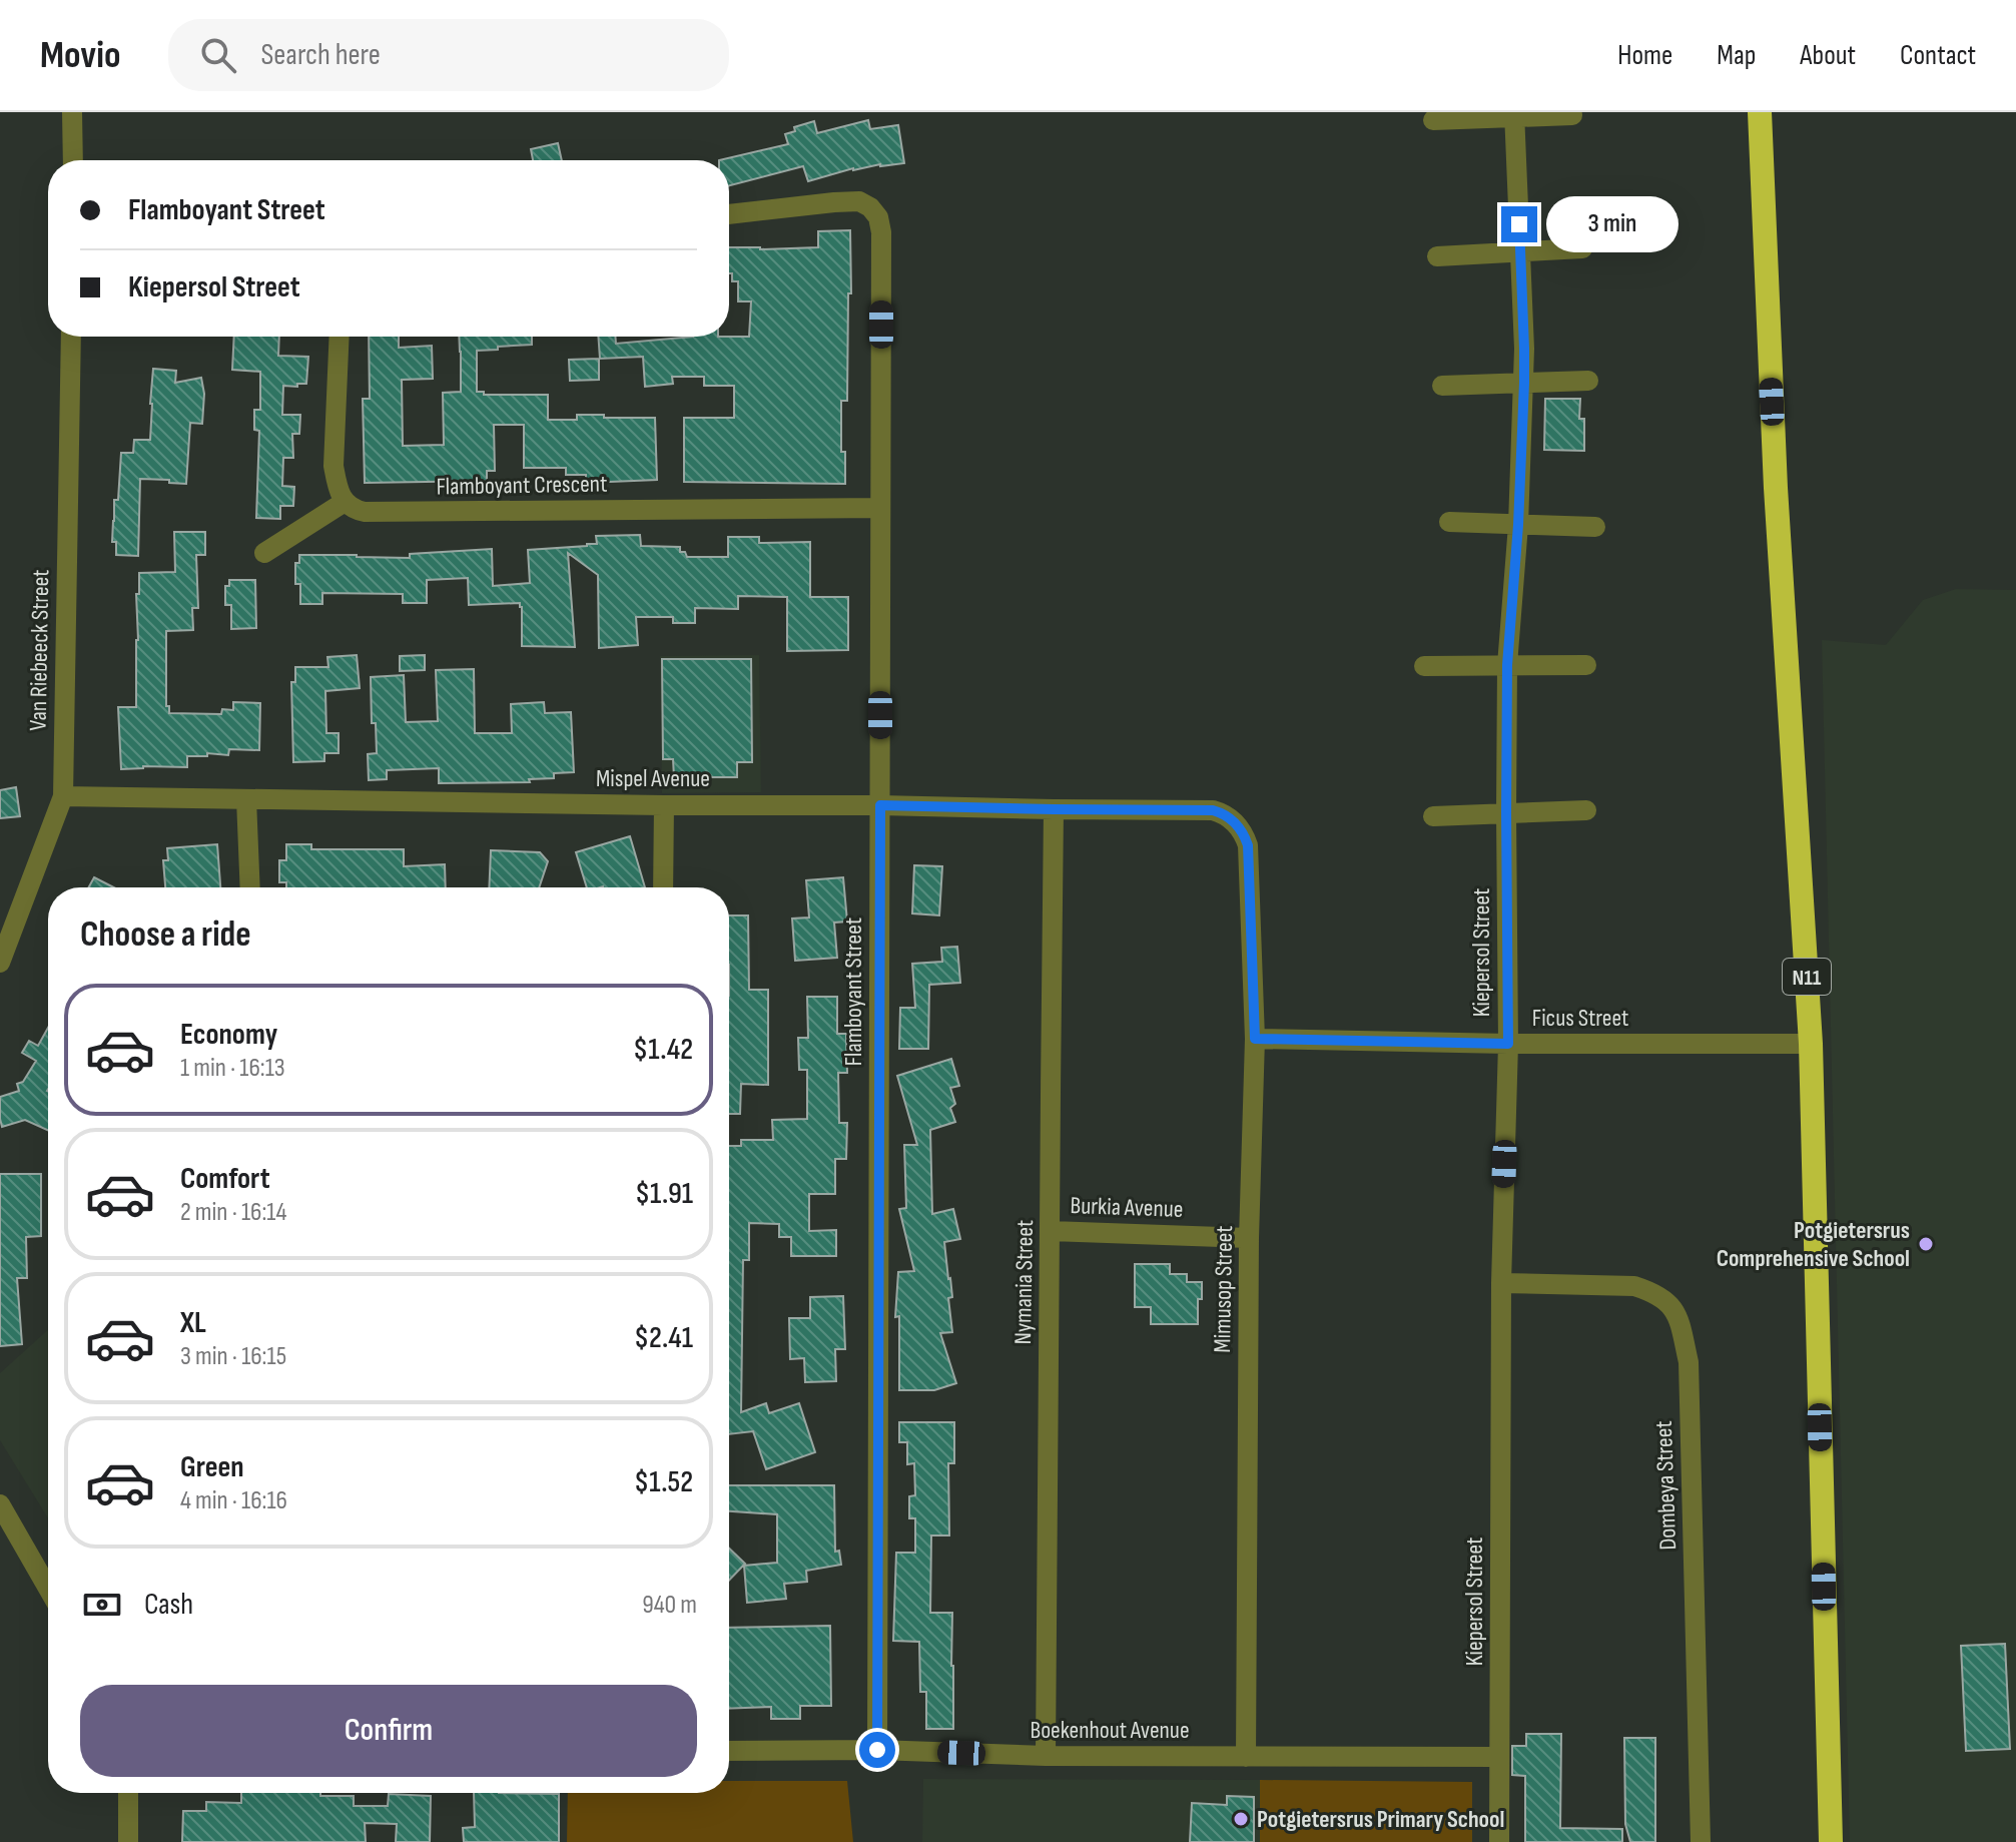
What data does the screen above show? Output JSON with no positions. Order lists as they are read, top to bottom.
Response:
{
  "streets": {
    "highway": ["N11"],
    "street": [
      "Flamboyant Crescent",
      "Van Riebeeck Street",
      "Mispel Avenue",
      "Kiepersol Street",
      "Flamboyant Street",
      "Ficus Street",
      "Burkia Avenue",
      "Nymania Street",
      "Mimusop Street",
      "Dombeya Street",
      "Boekenhout Avenue"
    ]
  },
  "crossings": [
    ["Flamboyant Crescent", "Flamboyant Street"],
    ["Van Riebeeck Street", "Mispel Avenue"],
    ["Mispel Avenue", "Flamboyant Street"],
    ["Mispel Avenue", "Nymania Street"],
    ["Mispel Avenue", "Mimusop Street"],
    ["Kiepersol Street", "Ficus Street"],
    ["Kiepersol Street", "Dombeya Street"],
    ["Kiepersol Street", "Boekenhout Avenue"],
    ["N11", "Ficus Street"],
    ["Flamboyant Street", "Boekenhout Avenue"],
    ["Ficus Street", "Mimusop Street"],
    ["Burkia Avenue", "Nymania Street"],
    ["Burkia Avenue", "Mimusop Street"],
    ["Nymania Street", "Boekenhout Avenue"],
    ["Mimusop Street", "Boekenhout Avenue"]
  ],
  "places": ["Potgietersrus Comprehensive School", "Potgietersrus Primary School"],
  "page": {
    "header": "Movio",
    "search": "Search here",
    "nav": [
      "Home",
      "Map",
      "About",
      "Contact"
    ],
    "banner": ["Flamboyant Street", "Kiepersol Street"],
    "bubble": "3 min",
    "heading": "Choose a ride",
    "list": [
      {
        "name": "Economy",
        "note": "1 min · 16:13",
        "value": "$1.42"
      },
      {
        "name": "Comfort",
        "note": "2 min · 16:14",
        "value": "$1.91"
      },
      {
        "name": "XL",
        "note": "3 min · 16:15",
        "value": "$2.41"
      },
      {
        "name": "Green",
        "note": "4 min · 16:16",
        "value": "$1.52"
      }
    ],
    "pay": ["Cash", "940 m"],
    "buttons": "Confirm"
  }
}
